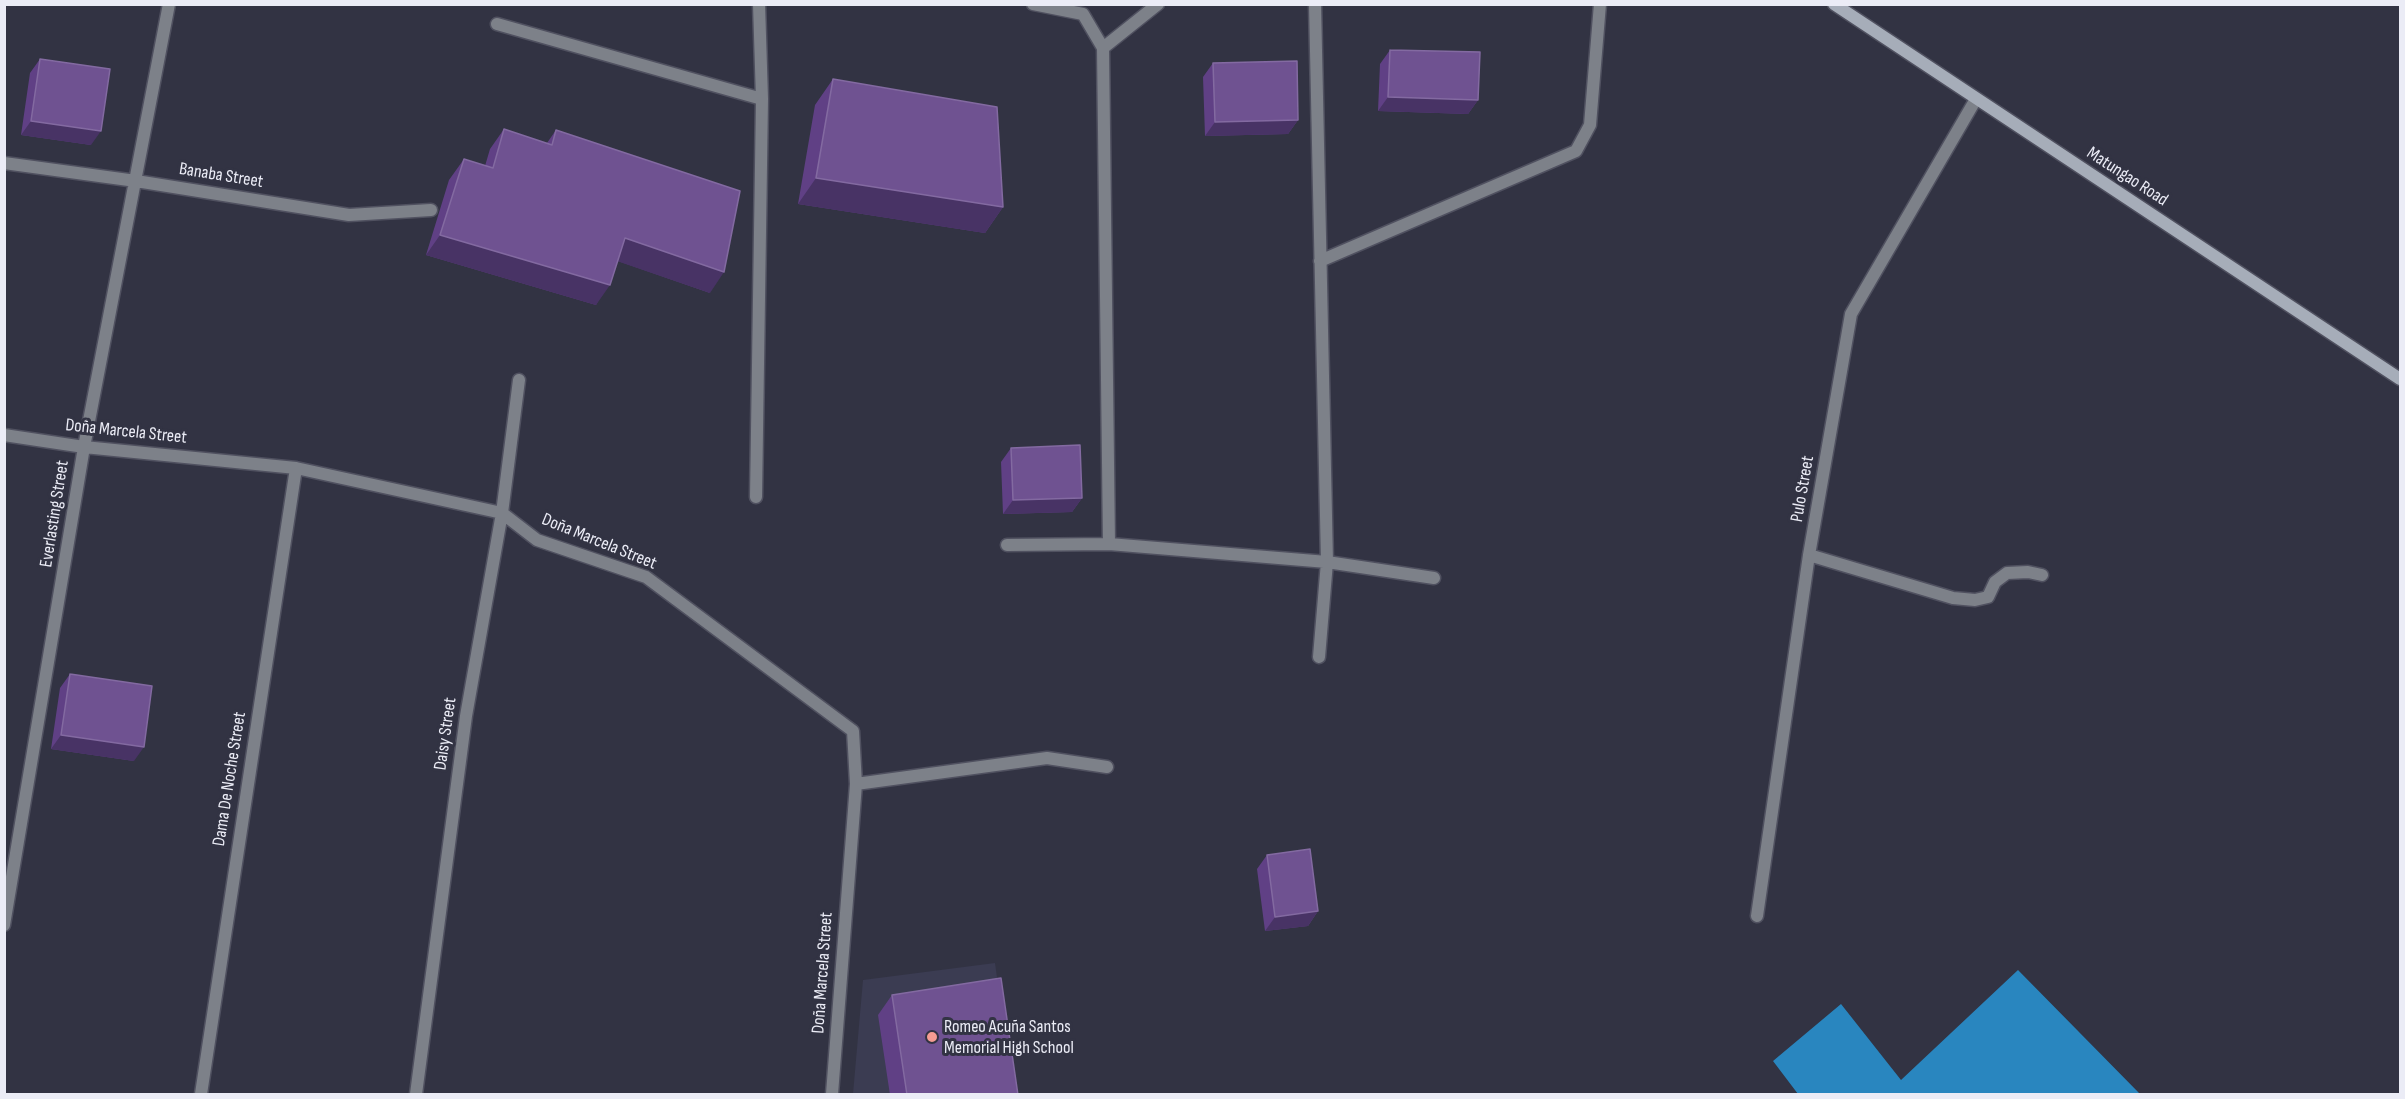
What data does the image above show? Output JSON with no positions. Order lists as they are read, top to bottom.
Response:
{
  "streets": {
    "main road": ["Matungao Road"],
    "street": [
      "Banaba Street",
      "Doña Marcela Street",
      "Pulo Street",
      "Everlasting Street",
      "Daisy Street",
      "Dama De Noche Street"
    ]
  },
  "crossings": [
    ["Banaba Street", "Everlasting Street"],
    ["Matungao Road", "Pulo Street"],
    ["Doña Marcela Street", "Everlasting Street"],
    ["Doña Marcela Street", "Daisy Street"],
    ["Doña Marcela Street", "Dama De Noche Street"]
  ],
  "places": ["Romeo Acuña Santos Memorial High School"]
}
